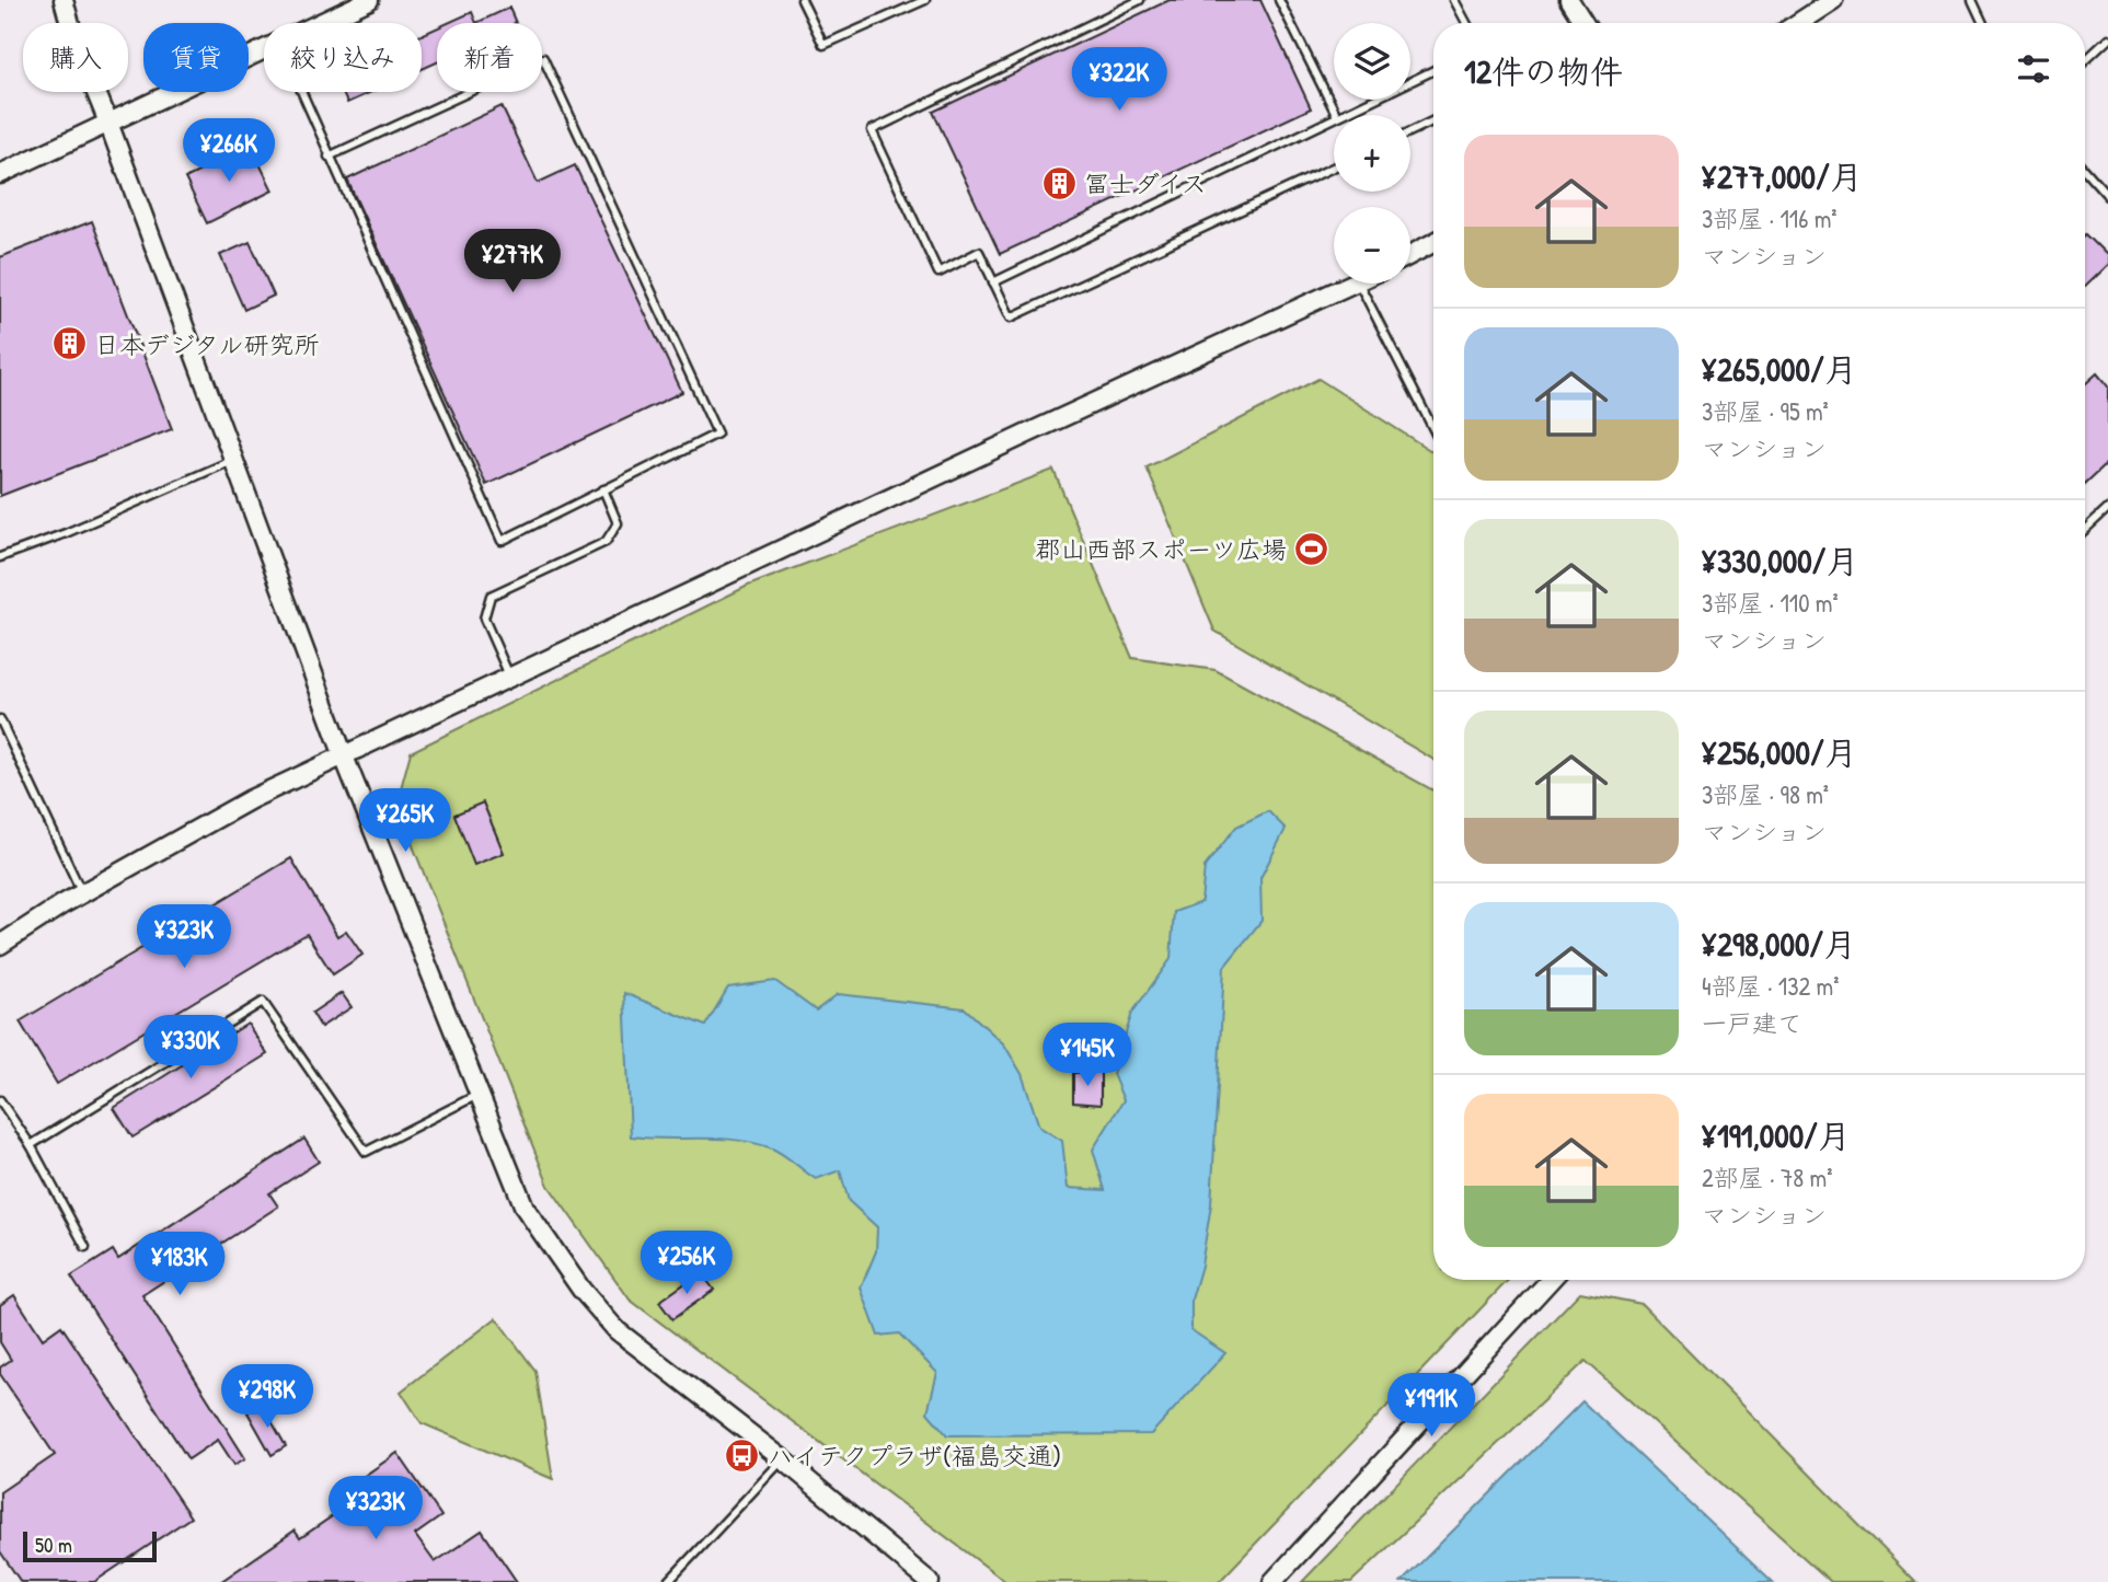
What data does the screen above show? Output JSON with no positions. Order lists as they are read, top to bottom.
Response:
{
  "places": {
    "building": ["冨士ダイス", "日本デジタル研究所"],
    "sports": ["郡山西部スポーツ広場"],
    "bus stop": ["ハイテクプラザ(福島交通)"]
  },
  "scale_bar": "50 m",
  "page": {
    "map_buttons": ["+", "−"],
    "chip": [
      "購入",
      "賃貸",
      "絞り込み",
      "新着"
    ],
    "heading": "12件の物件",
    "price": [
      "¥322K",
      "¥266K",
      "¥277K",
      "¥265K",
      "¥323K",
      "¥330K",
      "¥145K",
      "¥256K",
      "¥183K",
      "¥298K",
      "¥191K",
      "¥323K"
    ],
    "list": [
      {
        "name": "¥277,000/月",
        "note": "3部屋 · 116 m² · マンション"
      },
      {
        "name": "¥265,000/月",
        "note": "3部屋 · 95 m² · マンション"
      },
      {
        "name": "¥330,000/月",
        "note": "3部屋 · 110 m² · マンション"
      },
      {
        "name": "¥256,000/月",
        "note": "3部屋 · 98 m² · マンション"
      },
      {
        "name": "¥298,000/月",
        "note": "4部屋 · 132 m² · 一戸建て"
      },
      {
        "name": "¥191,000/月",
        "note": "2部屋 · 78 m² · マンション"
      }
    ],
    "scale": "50 m"
  }
}
